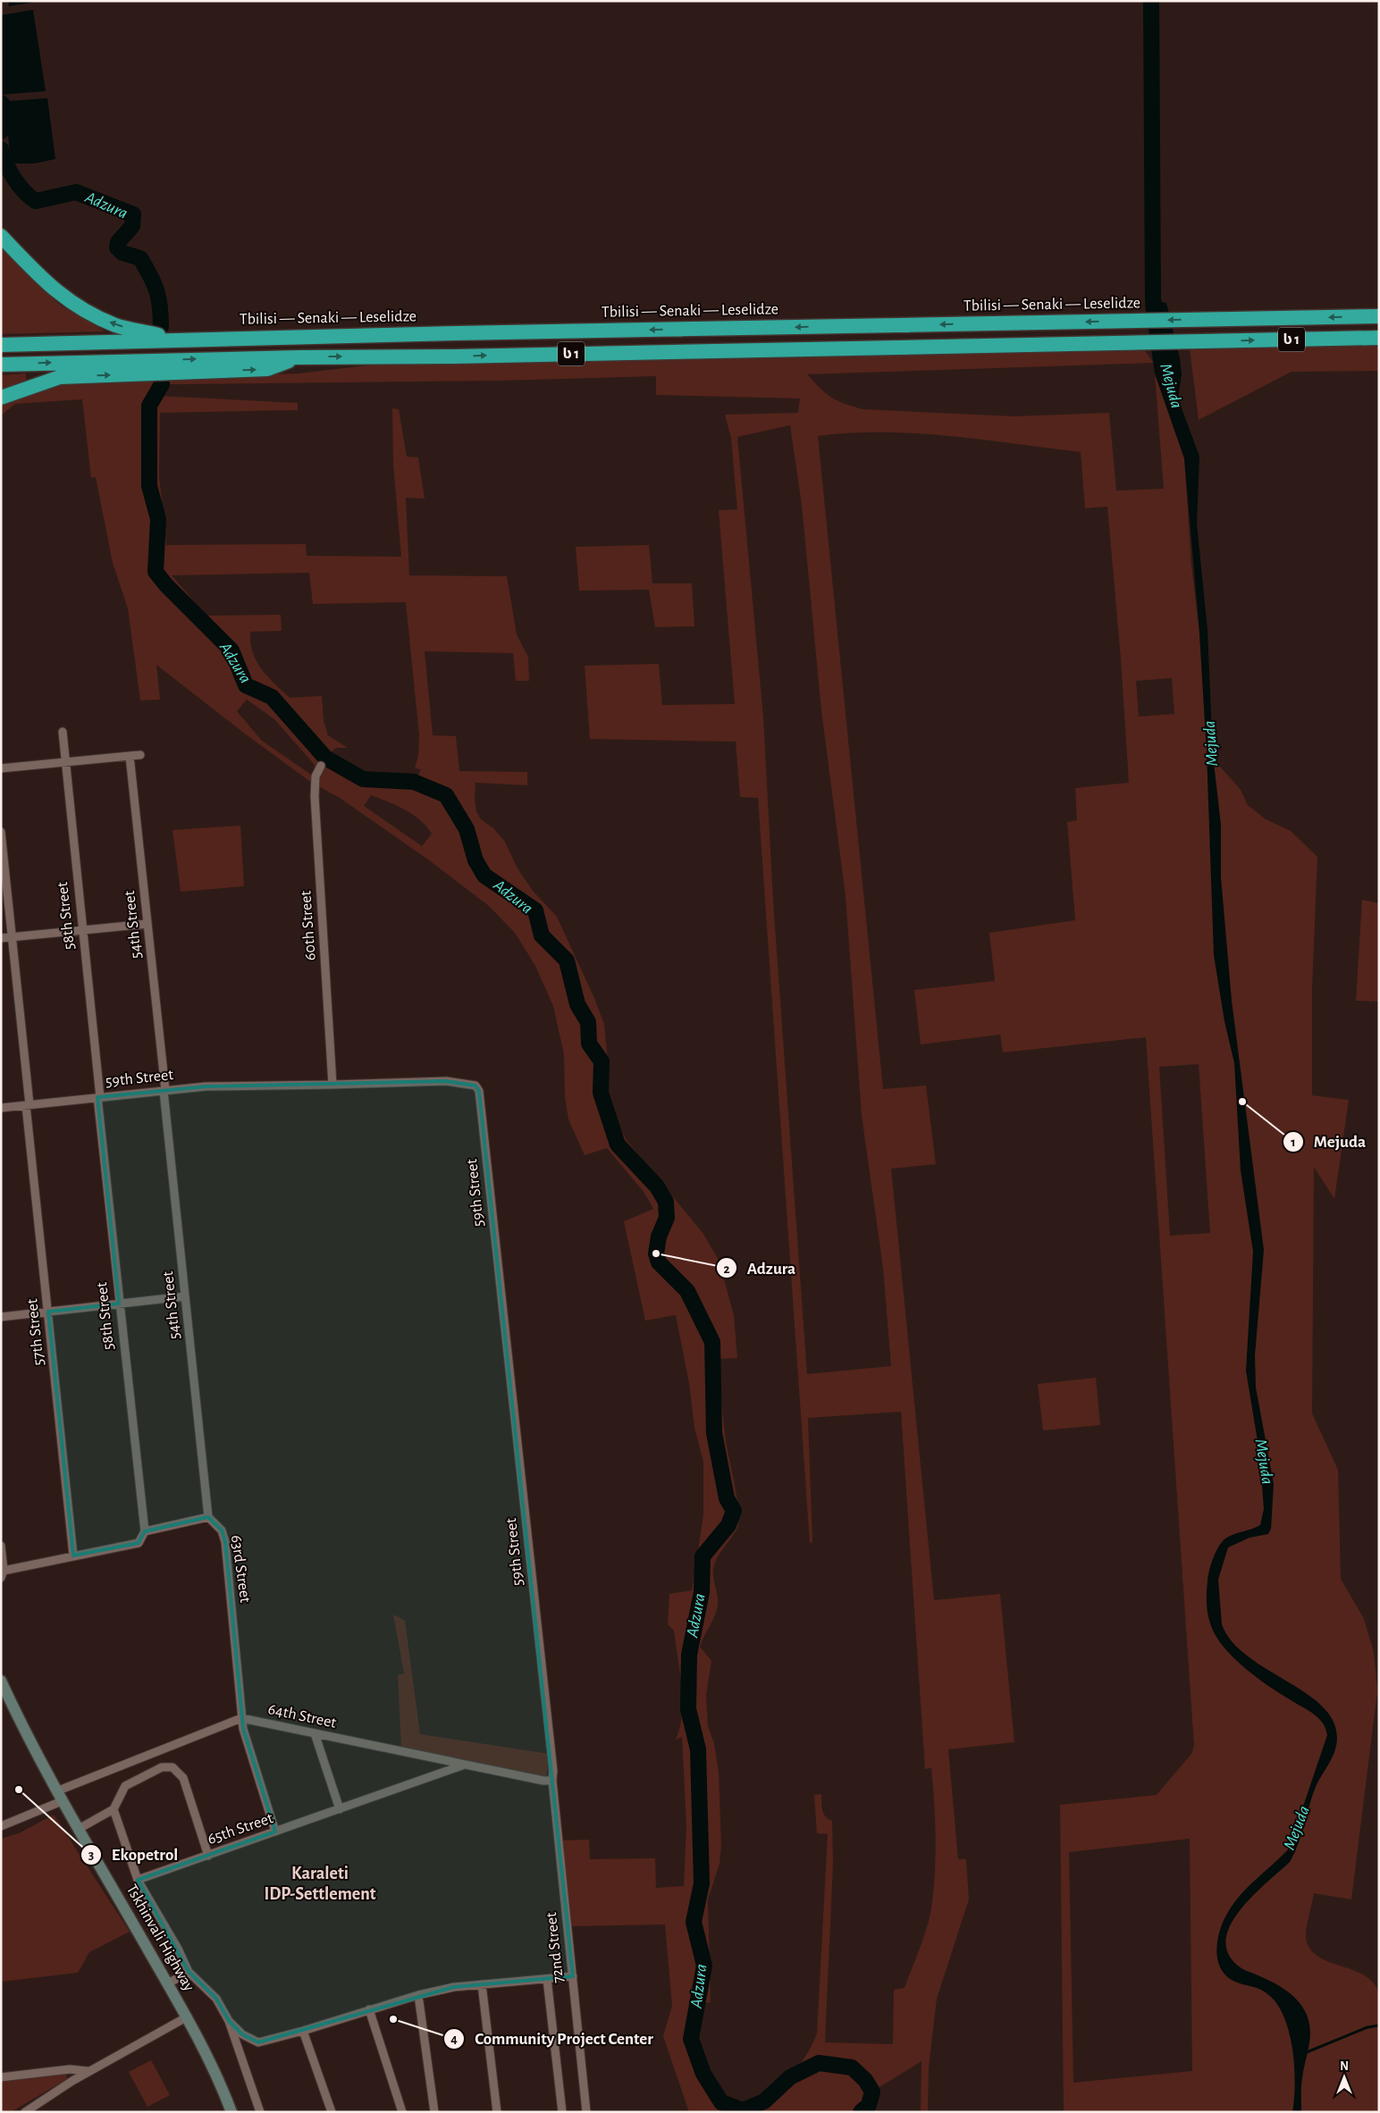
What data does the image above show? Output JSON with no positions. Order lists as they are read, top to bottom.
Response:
{
  "streets": {
    "highway": ["Tbilisi — Senaki — Leselidze", "ს 1"],
    "main road": ["Tskhinvali Highway"],
    "street": [
      "58th Street",
      "54th Street",
      "60th Street",
      "59th Street",
      "57th Street",
      "63rd Street",
      "64th Street",
      "65th Street",
      "72nd Street"
    ]
  },
  "crossings": [
    ["58th Street", "59th Street"],
    ["54th Street", "59th Street"],
    ["54th Street", "63rd Street"],
    ["60th Street", "59th Street"],
    ["59th Street", "57th Street"],
    ["59th Street", "64th Street"],
    ["59th Street", "72nd Street"],
    ["63rd Street", "64th Street"],
    ["63rd Street", "65th Street"],
    ["64th Street", "65th Street"],
    ["64th Street", "72nd Street"]
  ],
  "districts": ["Karaleti IDP-Settlement"],
  "water": ["Adzura", "Mejuda"],
  "places": [
    "Mejuda",
    "Adzura",
    "Ekopetrol",
    "Community Project Center"
  ],
  "north": "top"
}
